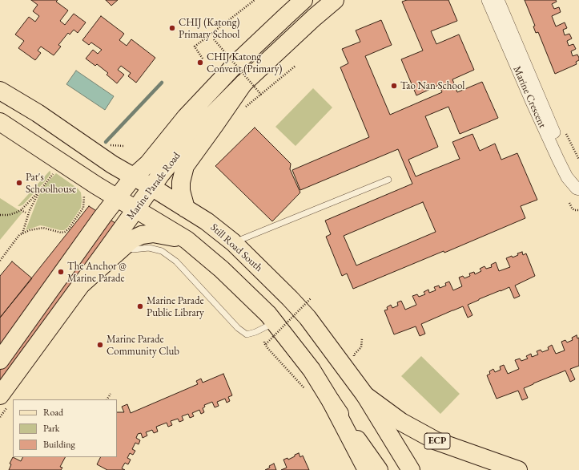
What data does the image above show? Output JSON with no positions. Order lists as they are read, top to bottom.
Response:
{
  "streets": {
    "main road": ["Marine Parade Road", "Still Road South", "ECP"],
    "street": ["Marine Crescent"]
  },
  "crossings": [
    ["Marine Parade Road", "Still Road South"],
    ["Still Road South", "ECP"]
  ],
  "places": [
    "CHIJ (Katong) Primary School",
    "CHIJ Katong Convent (Primary)",
    "Tao Nan School",
    "Pat's Schoolhouse",
    "The Anchor @ Marine Parade",
    "Marine Parade Public Library",
    "Marine Parade Community Club"
  ],
  "legend": ["Road", "Park", "Building"]
}
